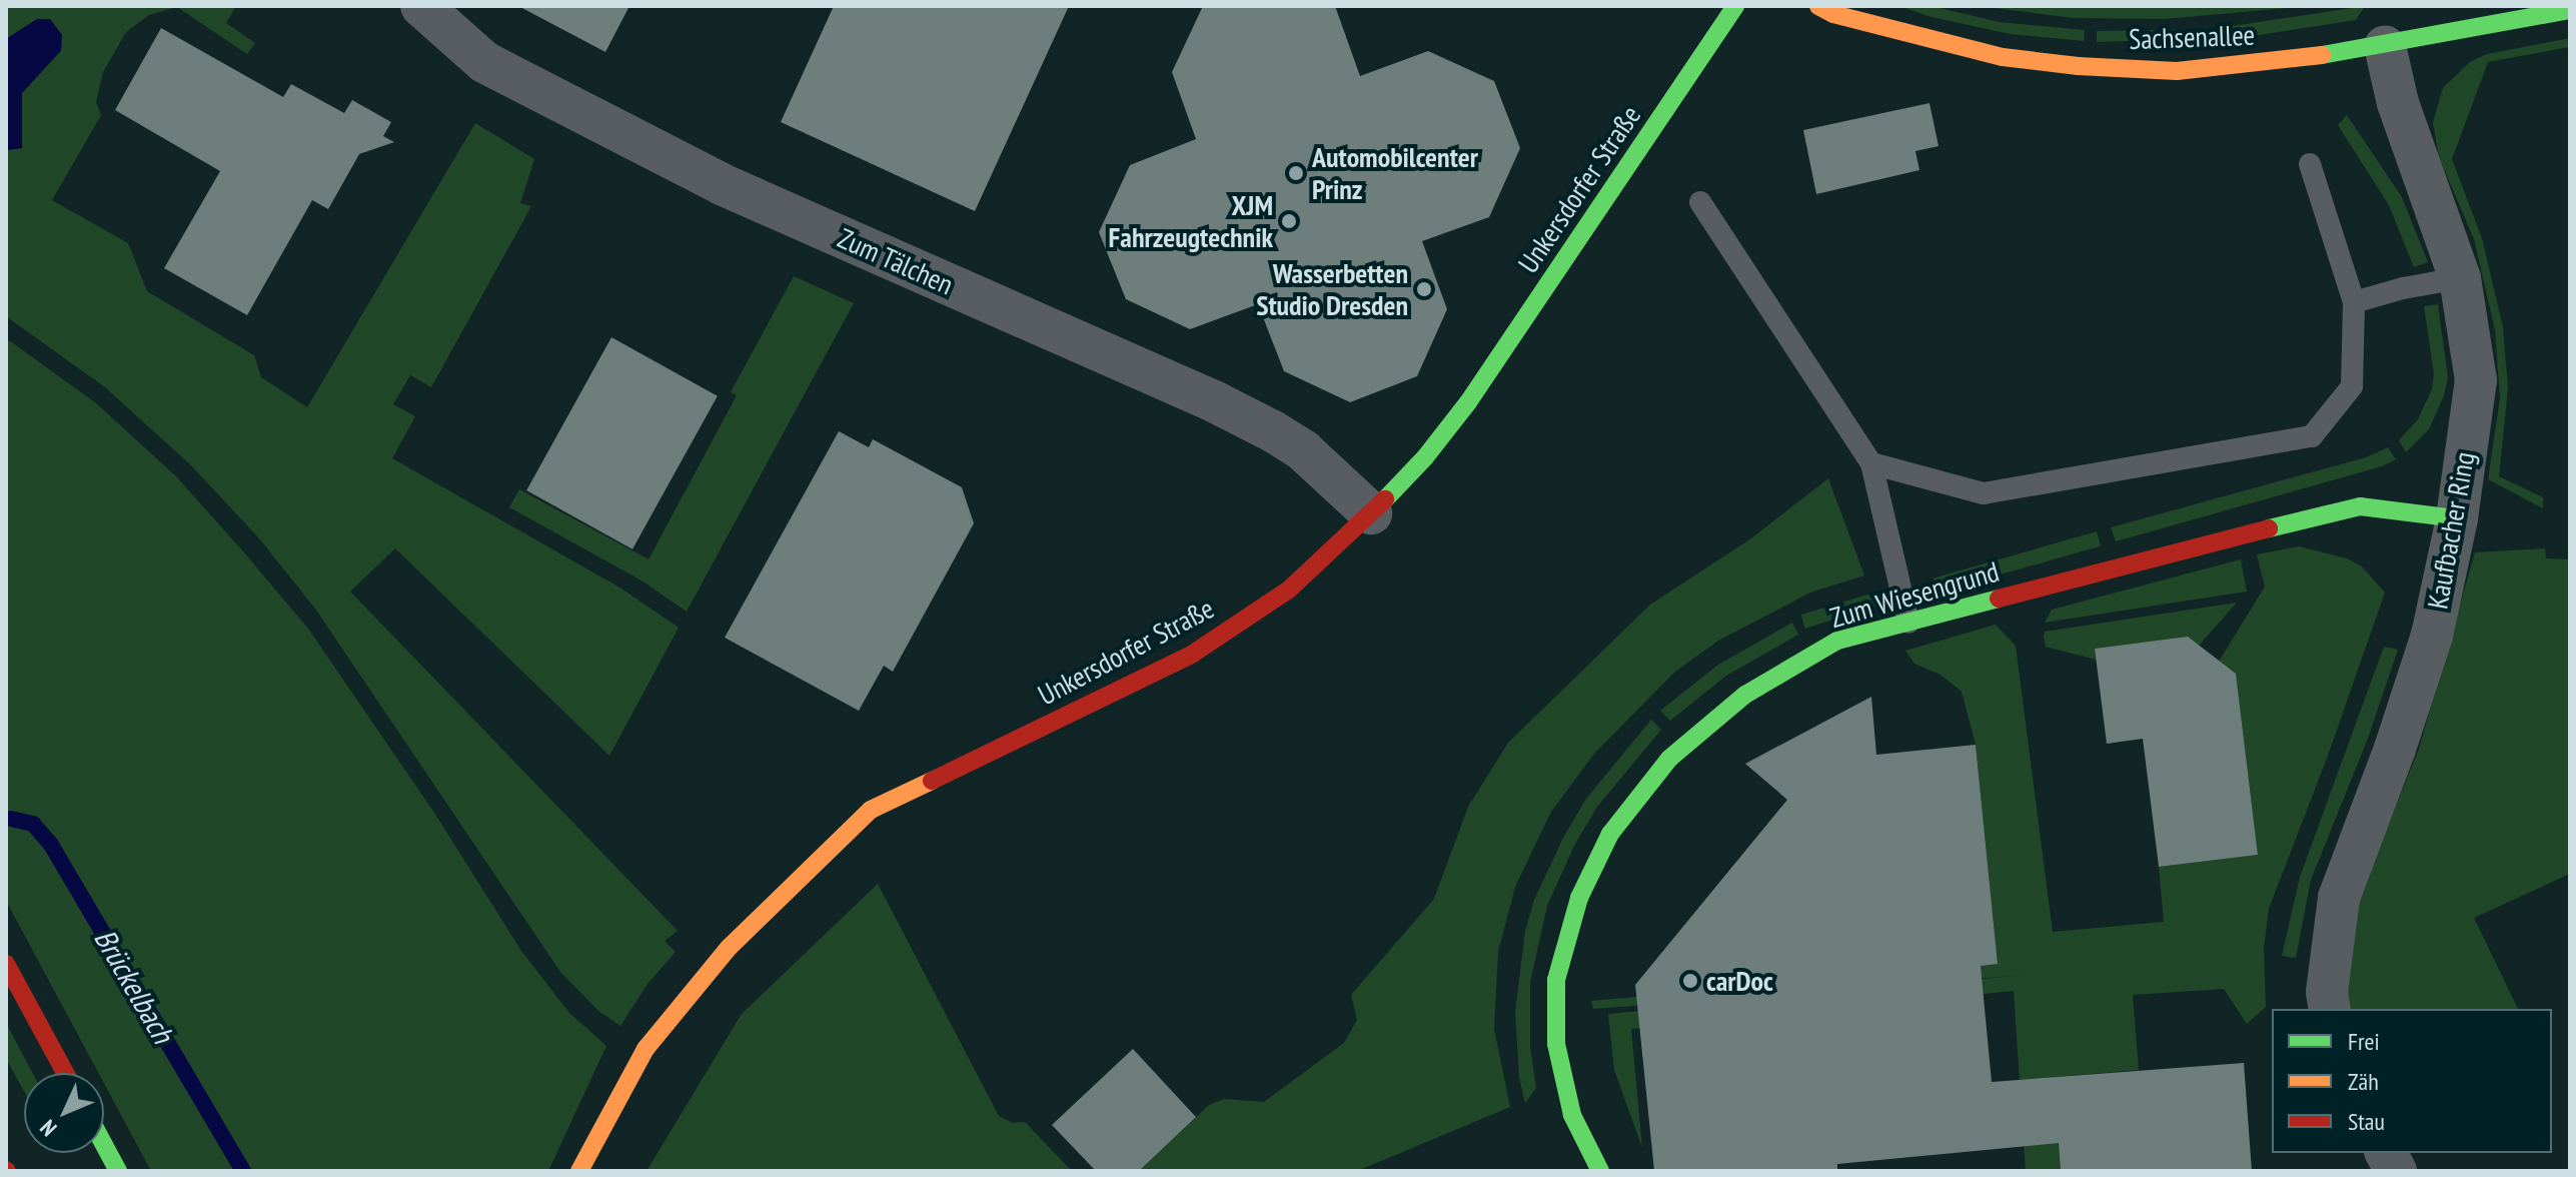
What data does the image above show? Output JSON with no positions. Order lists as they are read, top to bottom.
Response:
{
  "streets": {
    "street": [
      "Sachsenallee",
      "Unkersdorfer Straße",
      "Zum Tälchen",
      "Kaufbacher Ring",
      "Zum Wiesengrund"
    ]
  },
  "crossings": [
    ["Sachsenallee", "Kaufbacher Ring"],
    ["Unkersdorfer Straße", "Zum Tälchen"],
    ["Kaufbacher Ring", "Zum Wiesengrund"]
  ],
  "water": ["Brückelbach"],
  "places": [
    "Automobilcenter Prinz",
    "XJM Fahrzeugtechnik",
    "Wasserbetten Studio Dresden",
    "carDoc"
  ],
  "legend": ["Frei", "Zäh", "Stau"],
  "north": "bottom left"
}
